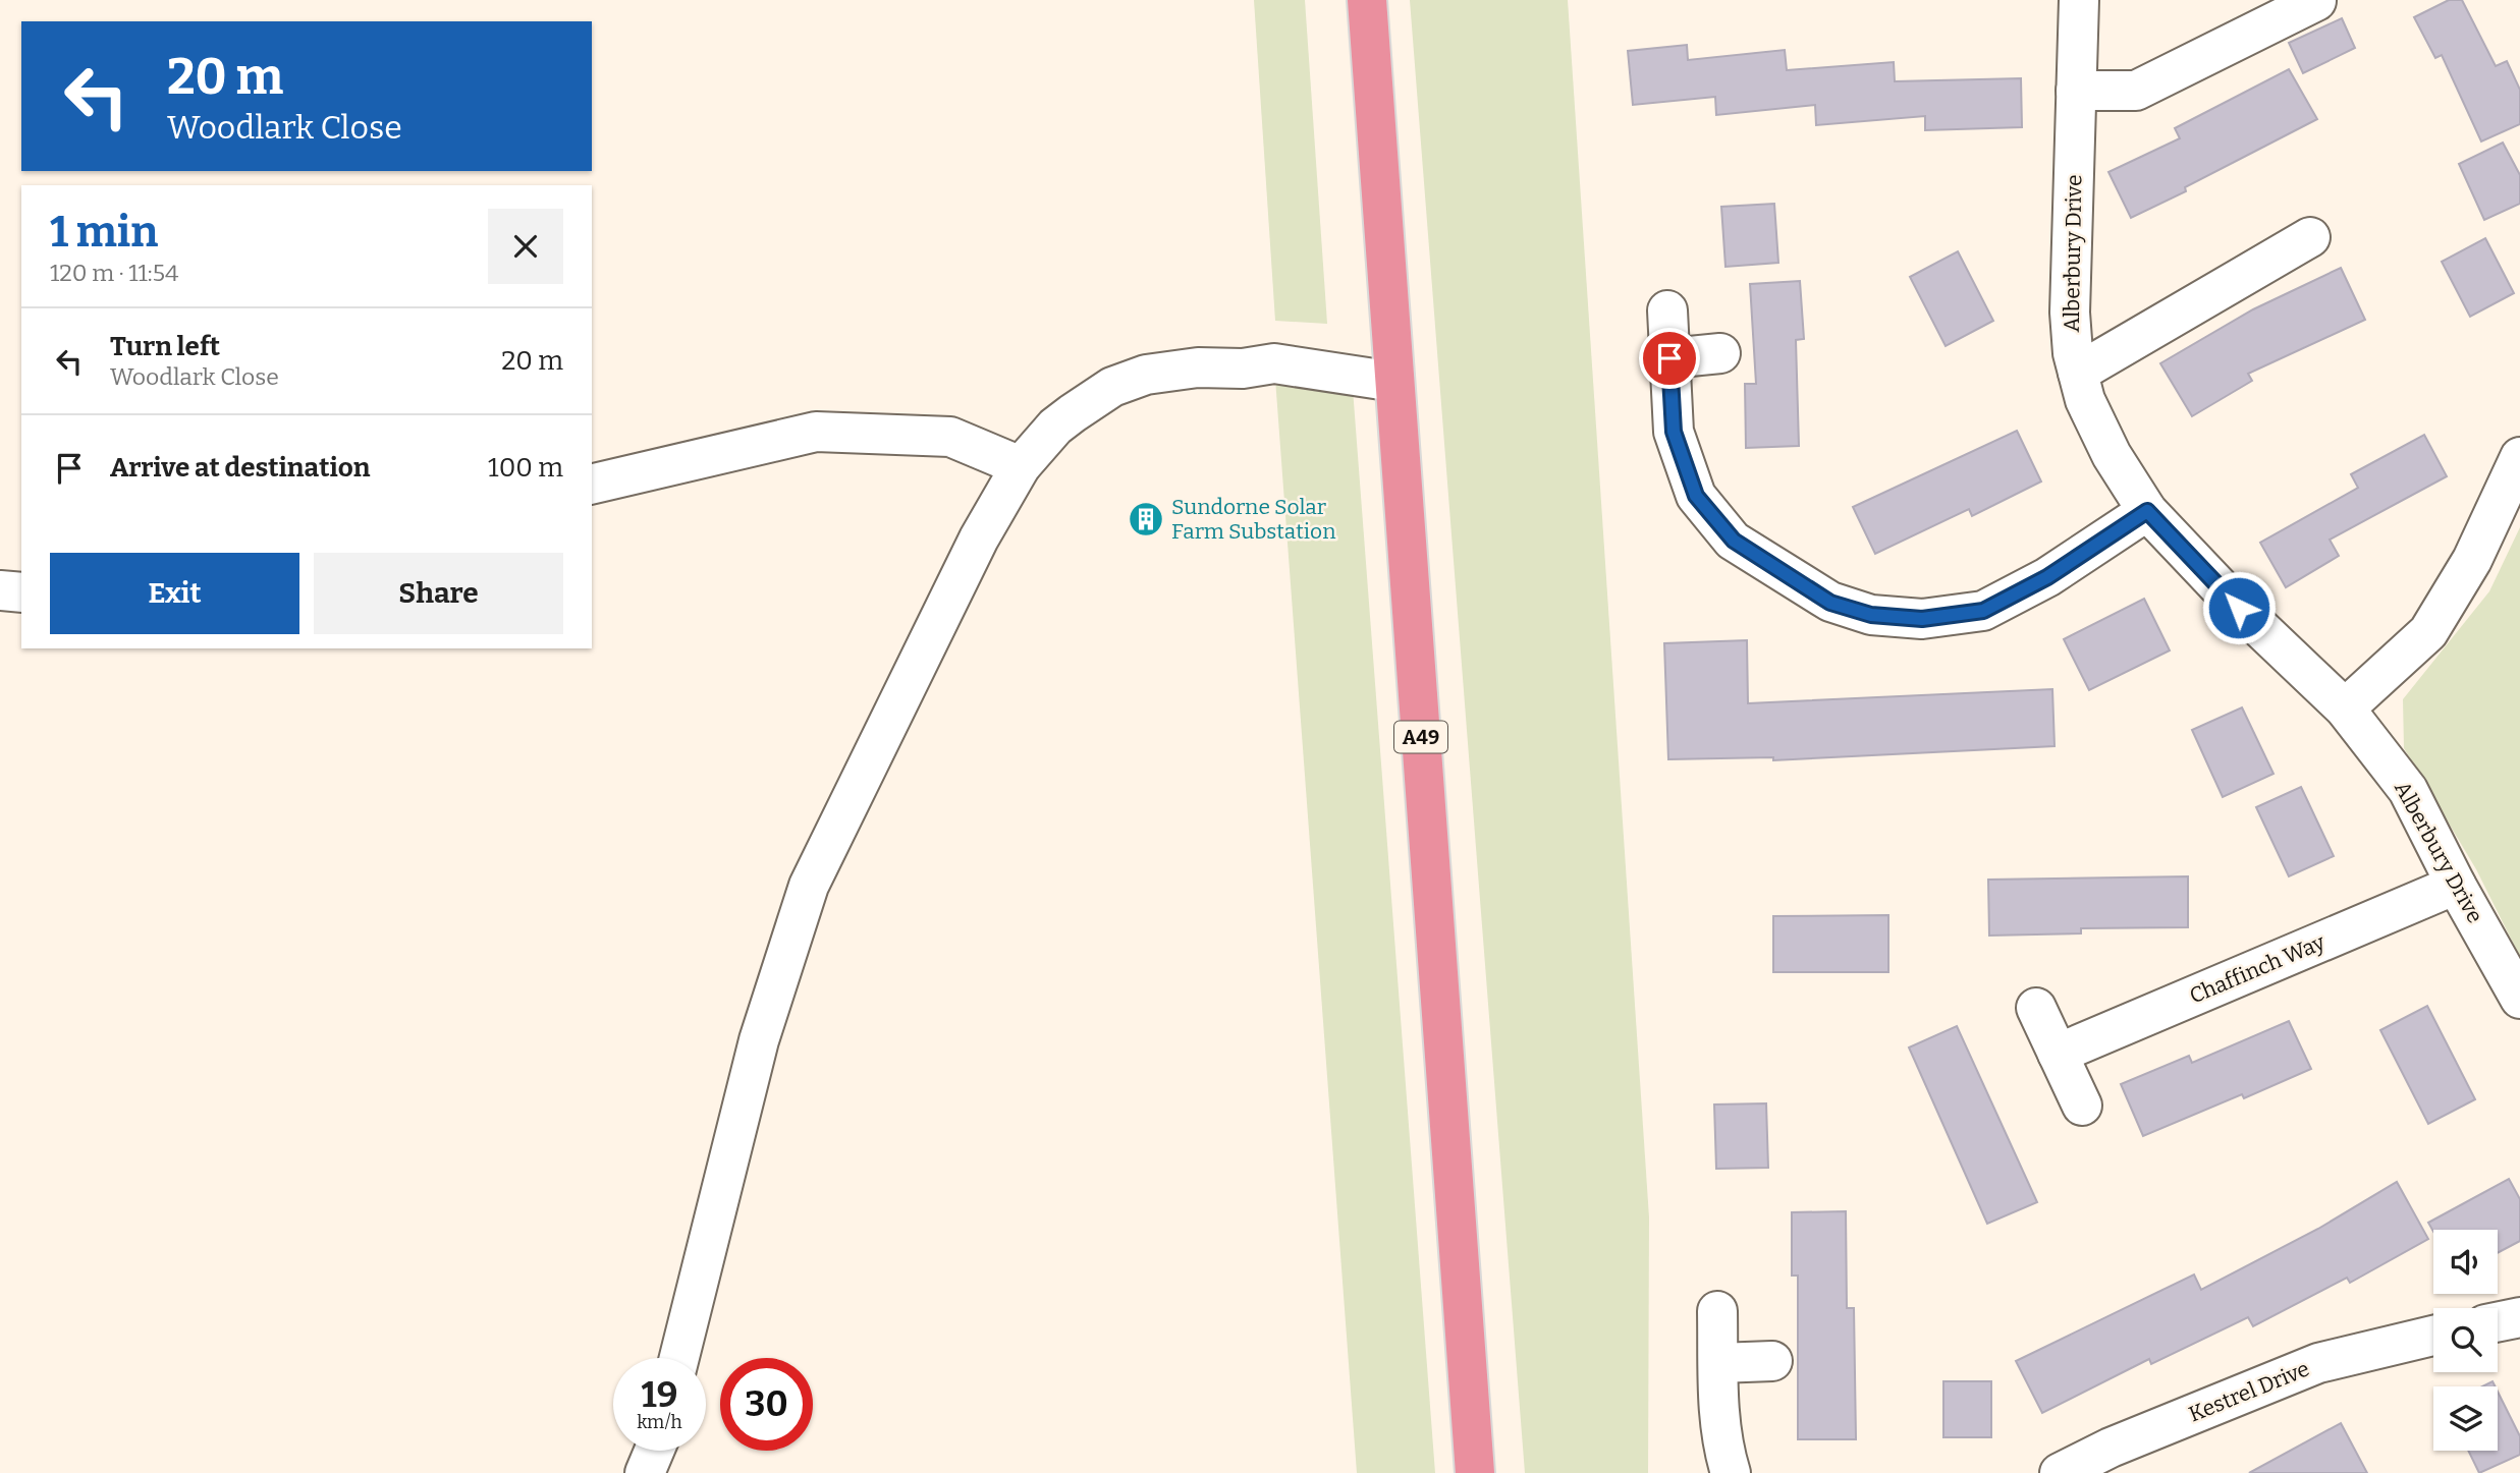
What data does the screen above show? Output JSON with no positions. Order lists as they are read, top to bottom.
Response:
{
  "streets": {
    "highway": ["A49"],
    "street": ["Alberbury Drive", "Chaffinch Way", "Kestrel Drive"]
  },
  "crossings": [
    ["Alberbury Drive", "Chaffinch Way"]
  ],
  "places": {
    "building": ["Sundorne Solar Farm Substation"]
  },
  "page": {
    "turn": ["20 m", "Woodlark Close"],
    "heading": ["1 min", "120 m · 11:54"],
    "list": [
      {
        "name": "Turn left",
        "note": "Woodlark Close",
        "value": "20 m"
      },
      {
        "name": "Arrive at destination",
        "value": "100 m"
      }
    ],
    "buttons": ["Exit", "Share"],
    "speed": "19 km/h",
    "limit": "30"
  }
}
